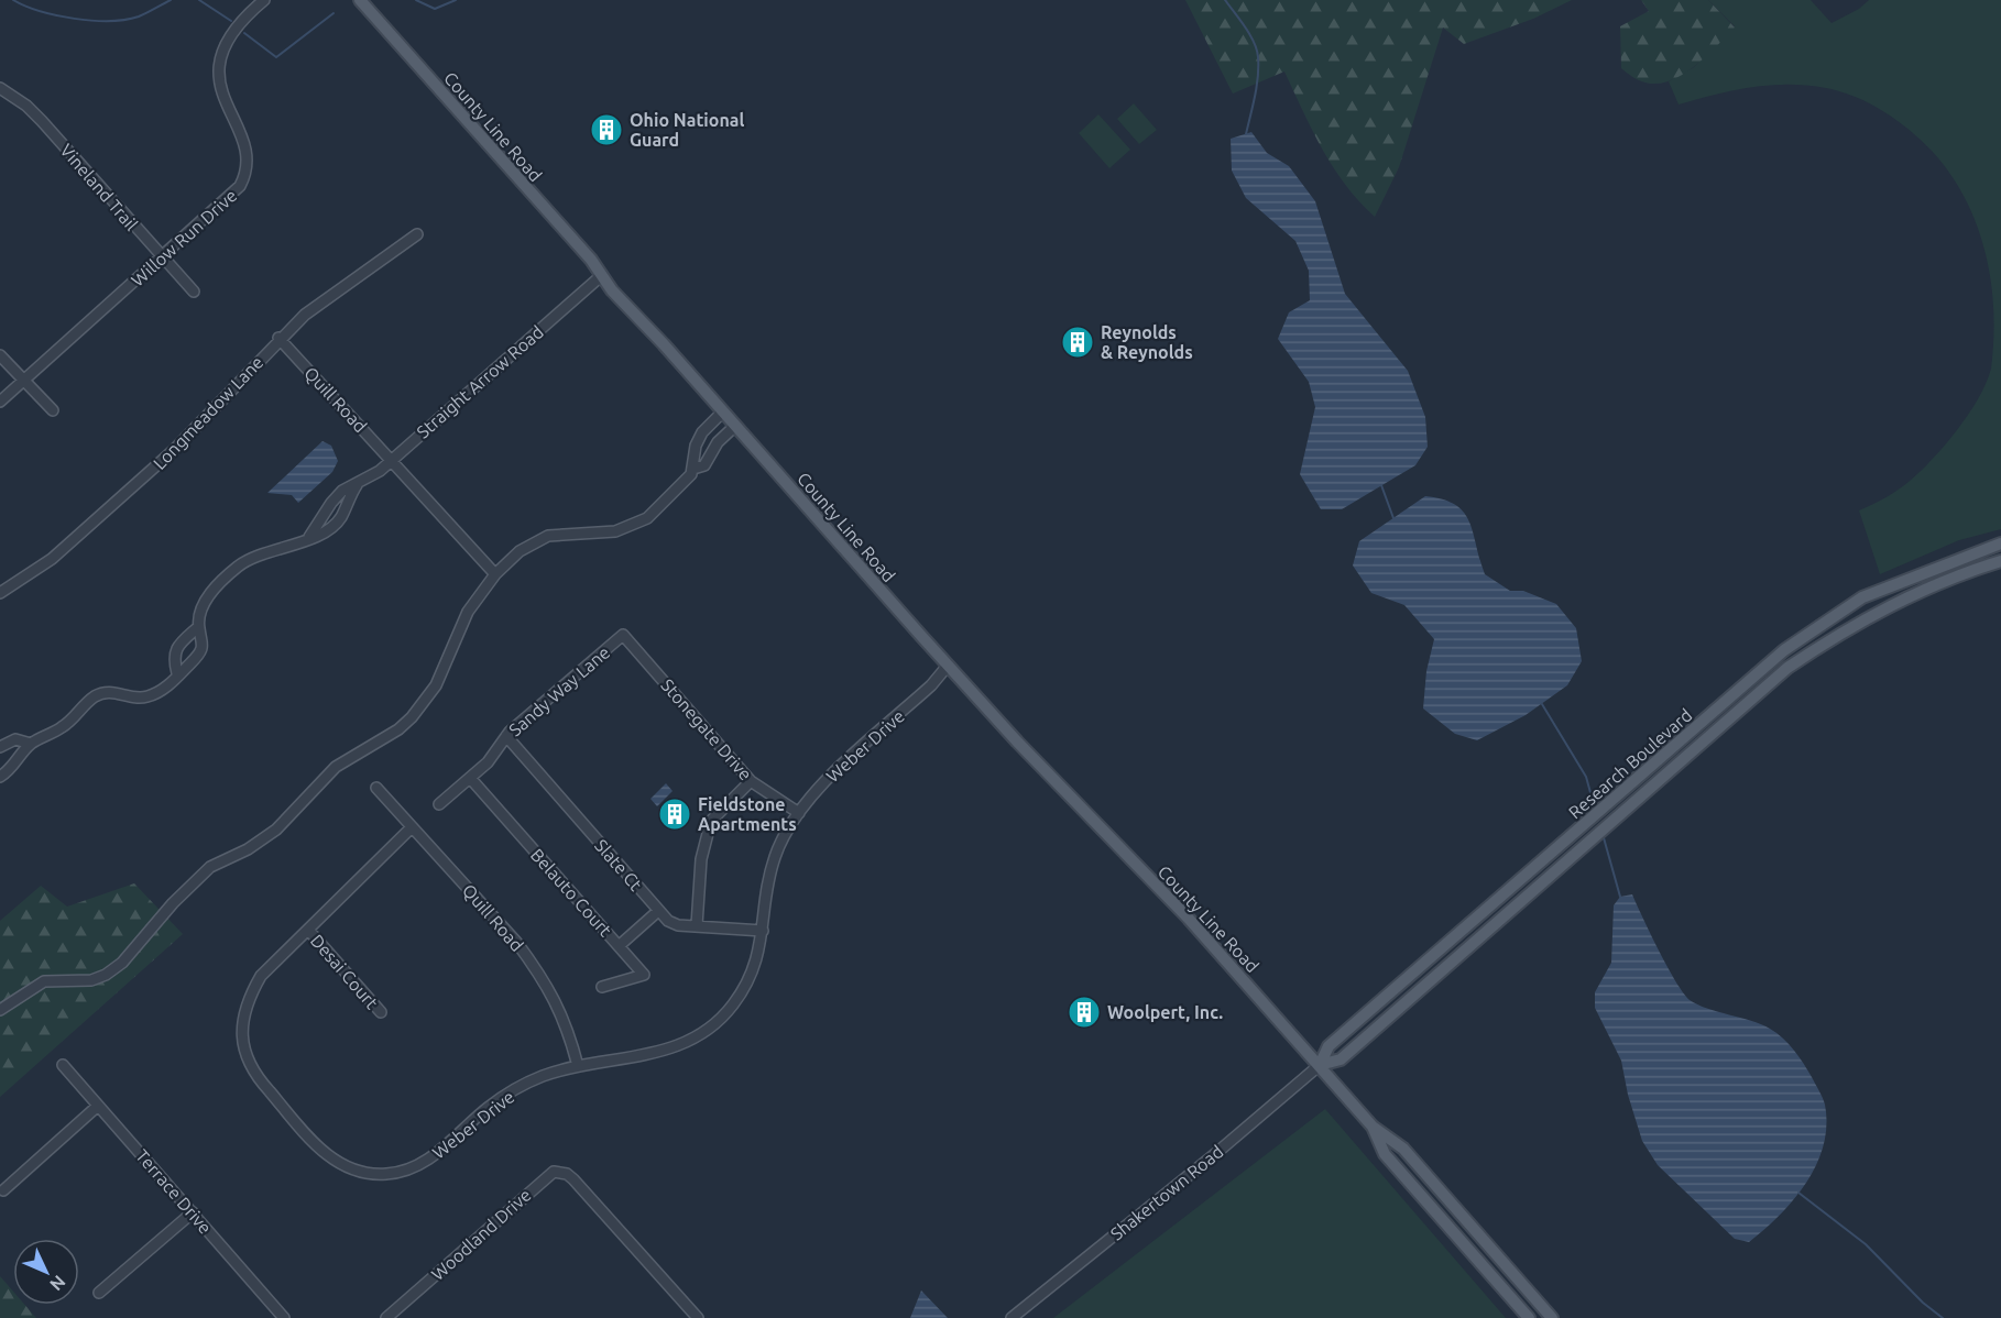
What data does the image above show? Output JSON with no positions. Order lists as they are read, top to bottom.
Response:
{
  "streets": {
    "main road": ["County Line Road", "Research Boulevard"],
    "street": [
      "Vineland Trail",
      "Willow Run Drive",
      "Straight Arrow Road",
      "Quill Road",
      "Longmeadow Lane",
      "Sandy Way Lane",
      "Stonegate Drive",
      "Weber Drive",
      "Slate Ct",
      "Belauto Court",
      "Desai Court",
      "Terrace Drive",
      "Shakertown Road",
      "Woodland Drive"
    ]
  },
  "crossings": [
    ["County Line Road", "Straight Arrow Road"],
    ["County Line Road", "Weber Drive"],
    ["County Line Road", "Research Boulevard"],
    ["County Line Road", "Shakertown Road"],
    ["Vineland Trail", "Willow Run Drive"],
    ["Straight Arrow Road", "Quill Road"],
    ["Quill Road", "Longmeadow Lane"],
    ["Quill Road", "Weber Drive"],
    ["Sandy Way Lane", "Stonegate Drive"],
    ["Sandy Way Lane", "Slate Ct"],
    ["Sandy Way Lane", "Belauto Court"],
    ["Stonegate Drive", "Weber Drive"],
    ["Weber Drive", "Slate Ct"],
    ["Weber Drive", "Desai Court"],
    ["Research Boulevard", "Shakertown Road"]
  ],
  "places": {
    "building": [
      "Ohio National Guard",
      "Reynolds & Reynolds",
      "Fieldstone Apartments",
      "Woolpert, Inc."
    ]
  },
  "north": "bottom right"
}
